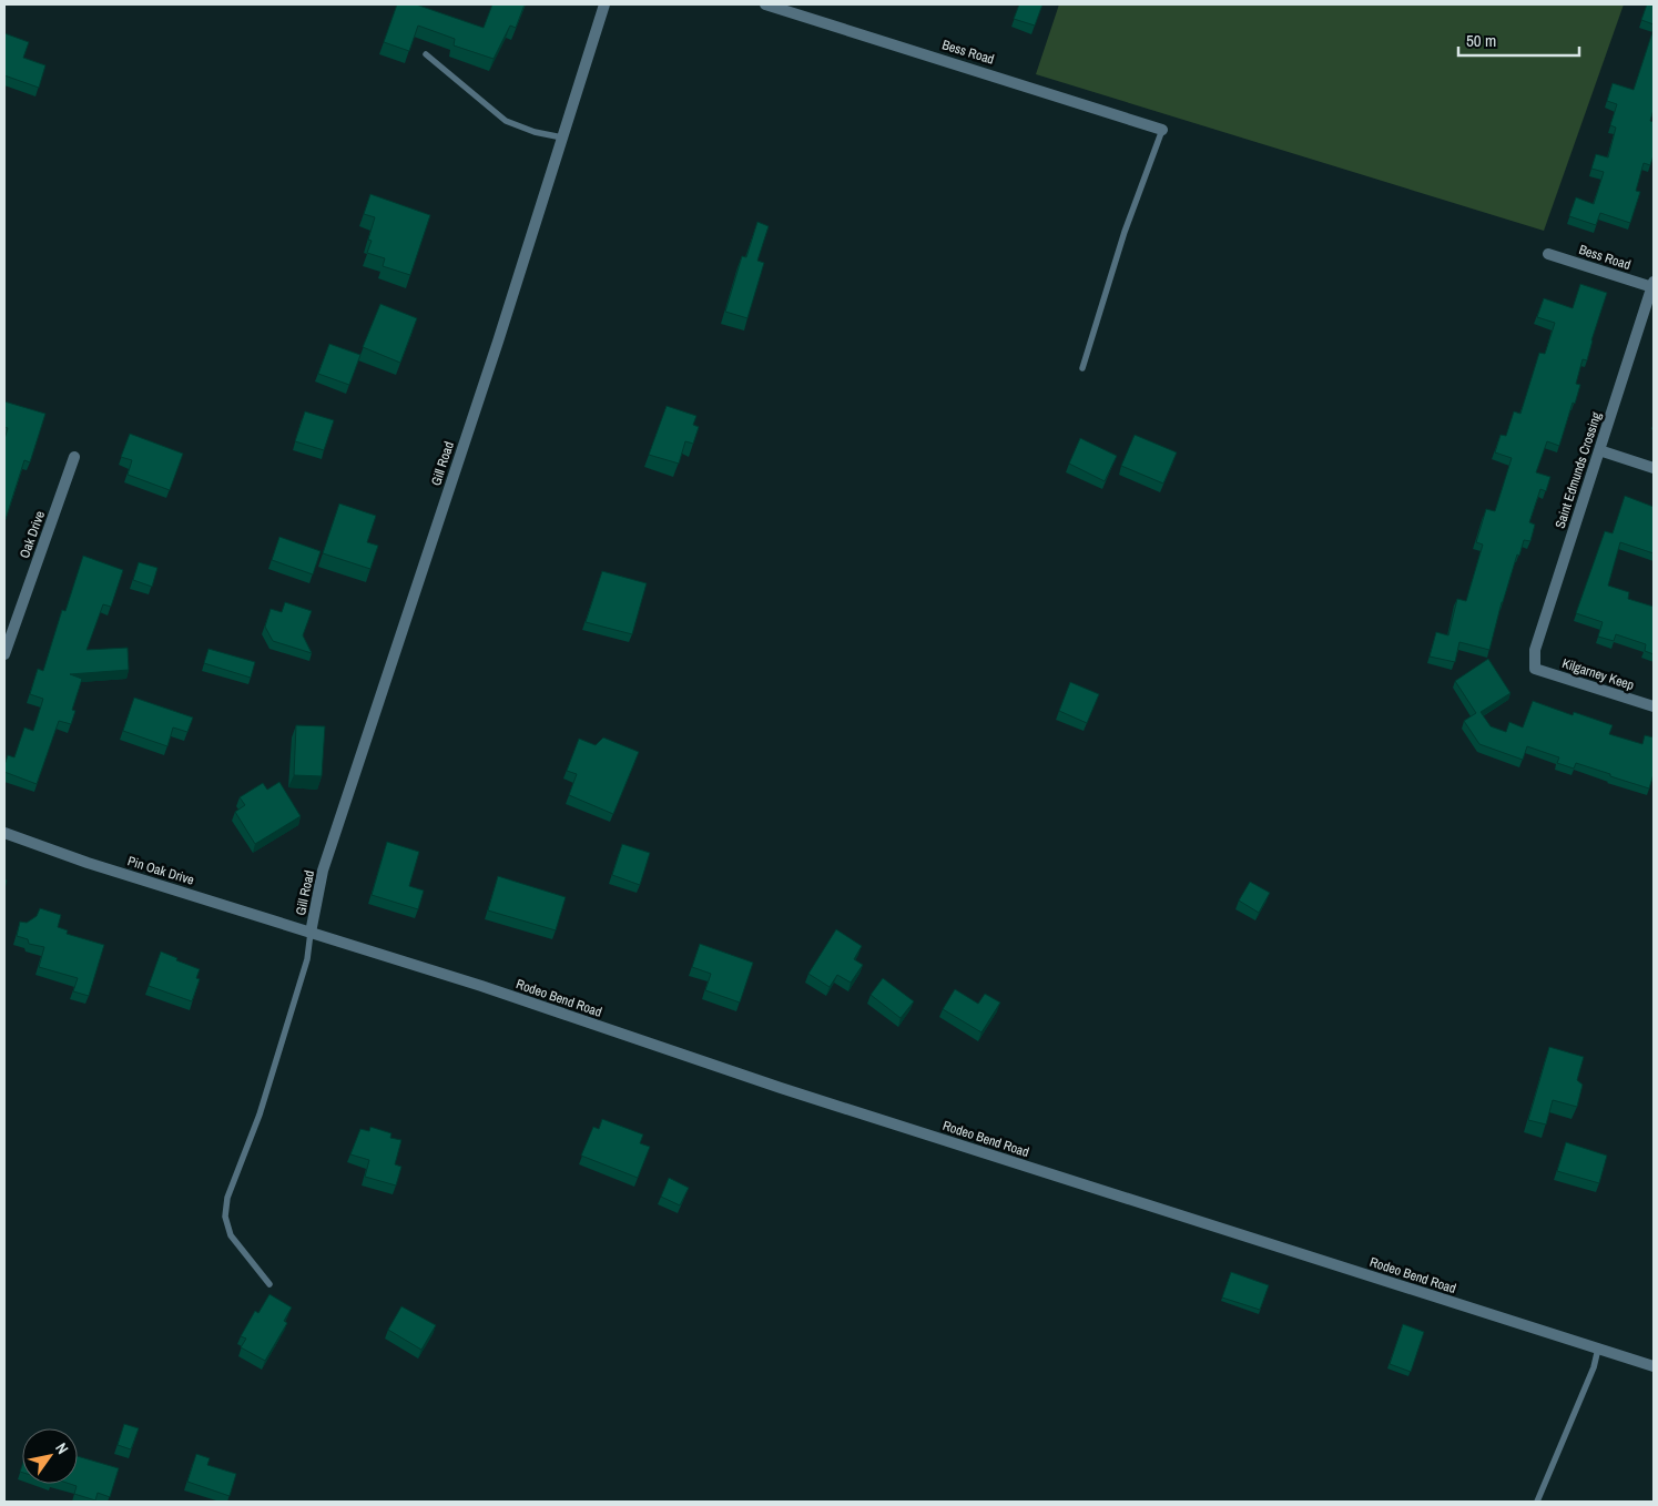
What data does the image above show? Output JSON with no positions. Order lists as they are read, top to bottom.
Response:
{
  "streets": {
    "street": [
      "Bess Road",
      "Gill Road",
      "Saint Edmunds Crossing",
      "Oak Drive",
      "Kilgarney Keep",
      "Pin Oak Drive",
      "Rodeo Bend Road"
    ]
  },
  "crossings": [
    ["Bess Road", "Saint Edmunds Crossing"],
    ["Gill Road", "Pin Oak Drive"],
    ["Gill Road", "Rodeo Bend Road"],
    ["Saint Edmunds Crossing", "Kilgarney Keep"],
    ["Pin Oak Drive", "Rodeo Bend Road"]
  ],
  "scale_bar": "50 m",
  "north": "top right"
}
